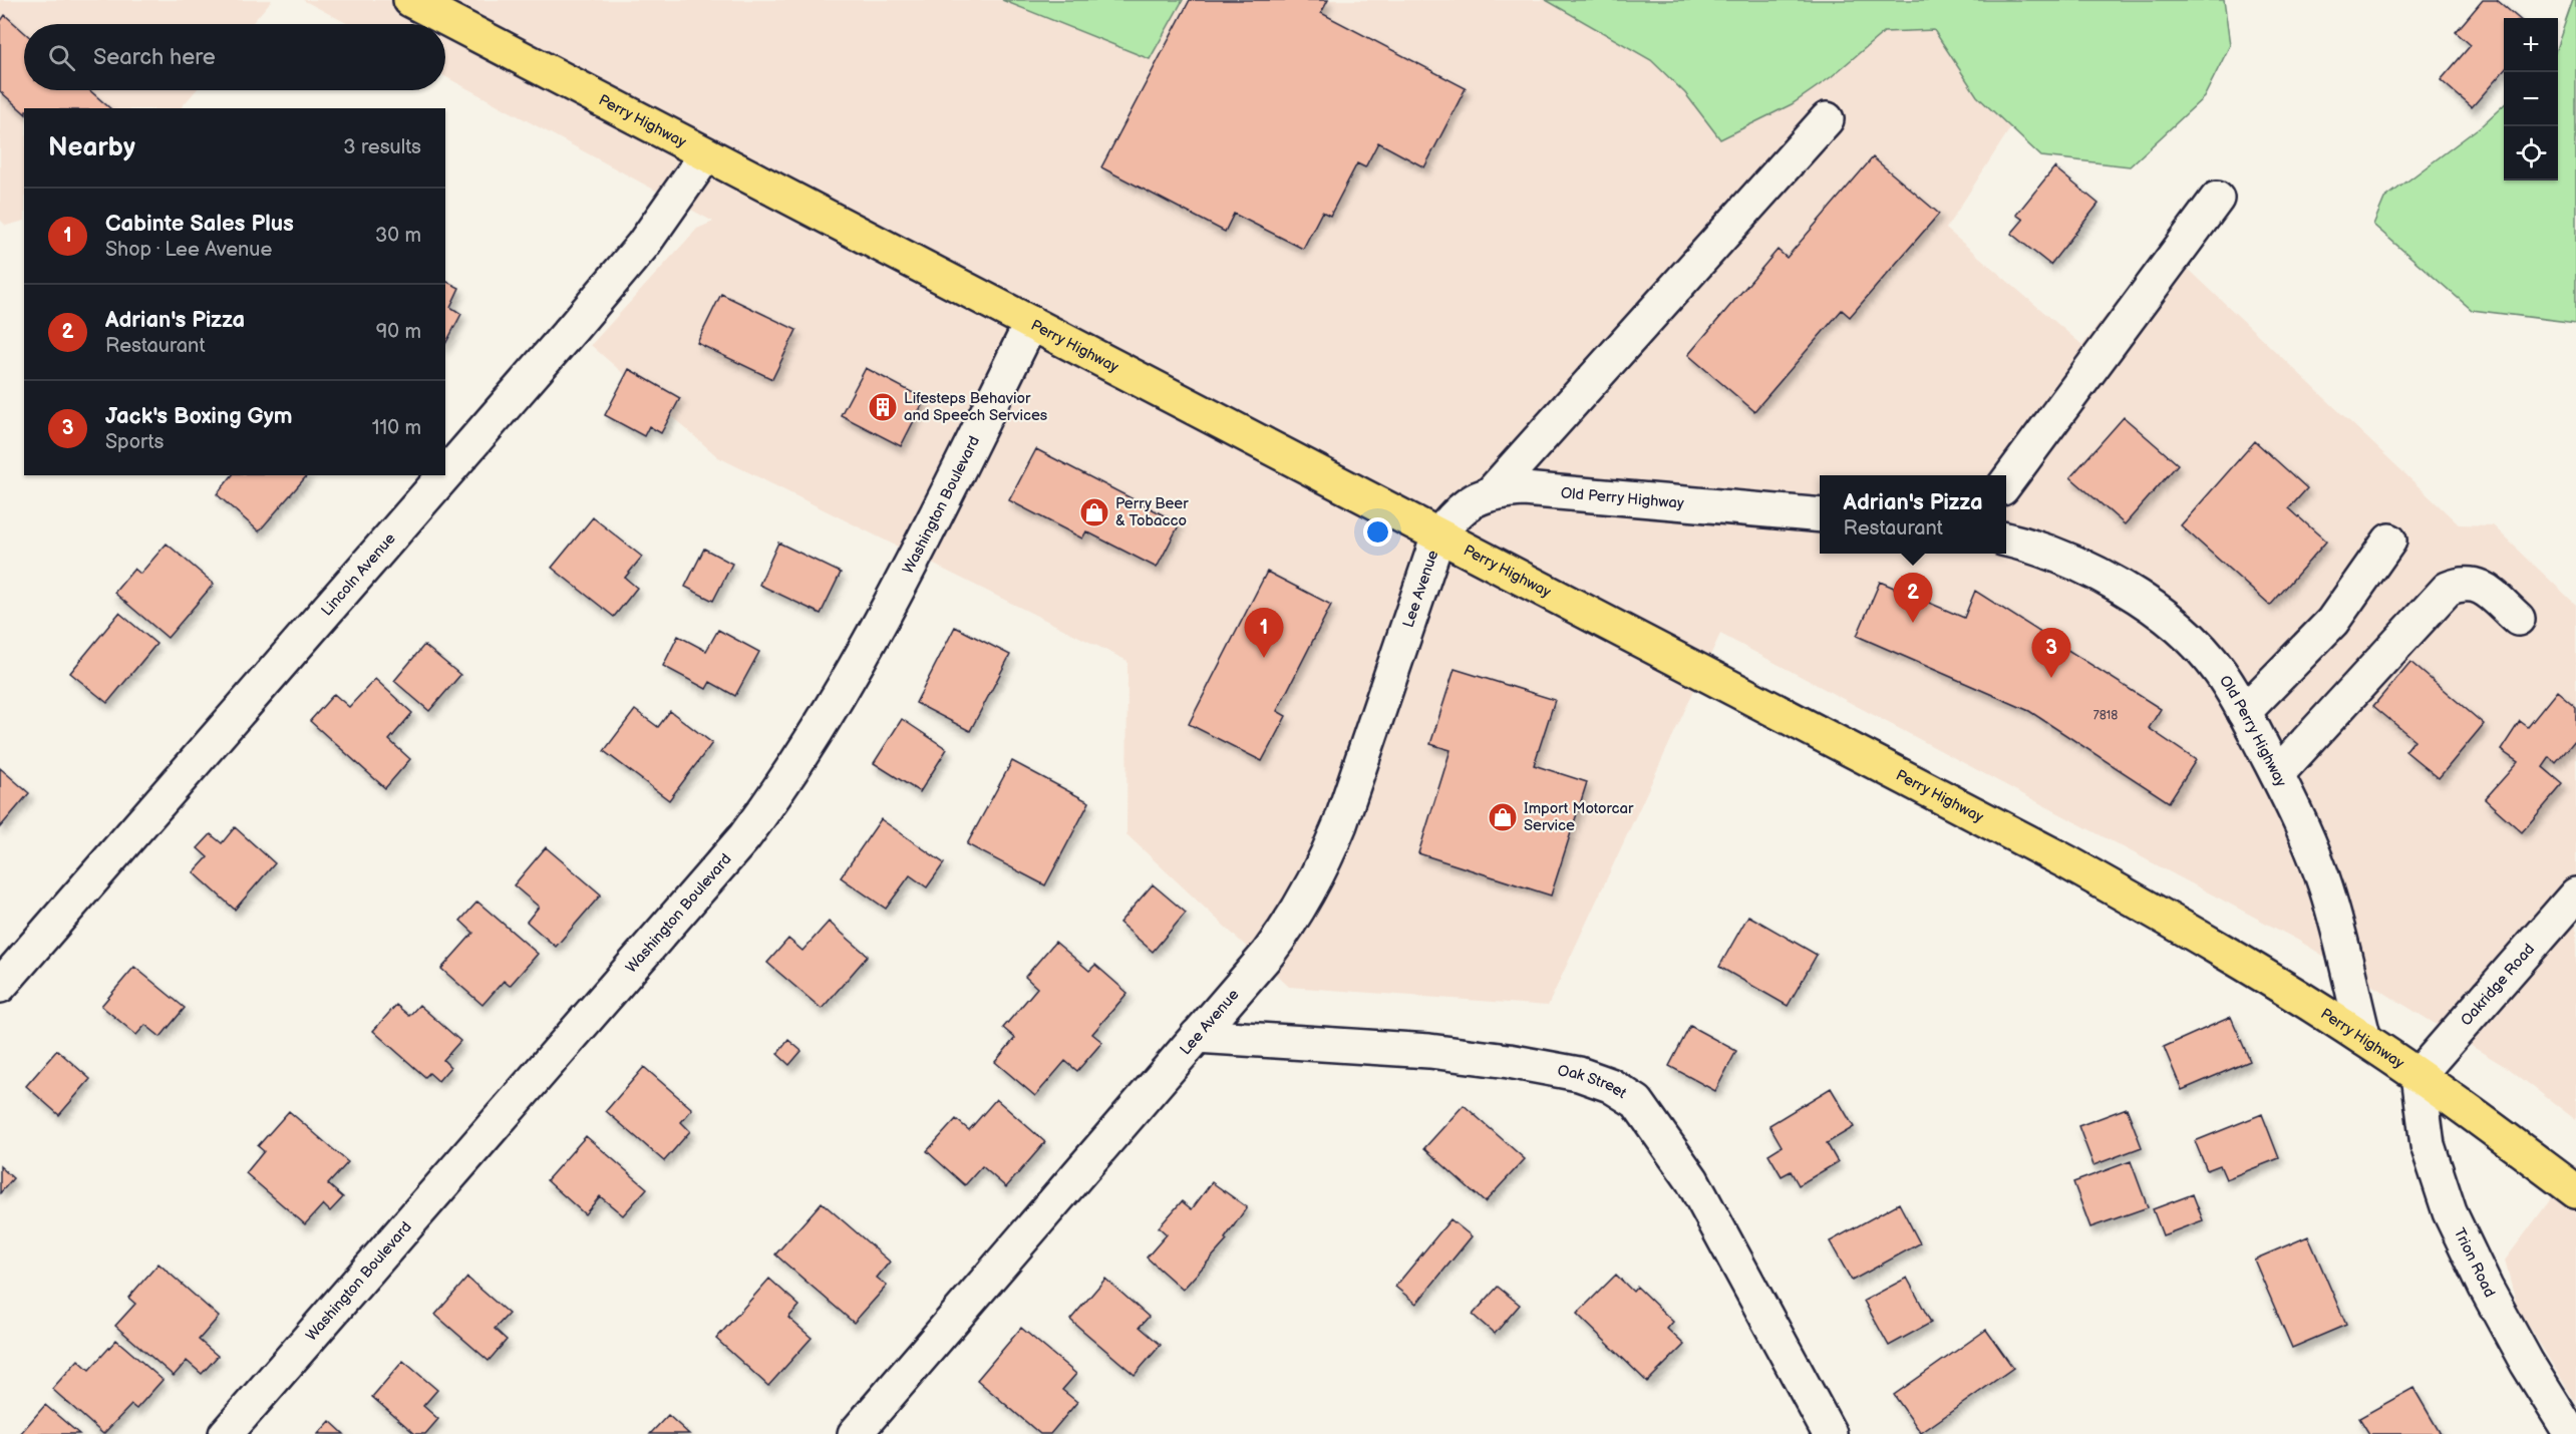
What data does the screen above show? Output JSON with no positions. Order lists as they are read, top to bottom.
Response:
{
  "streets": {
    "main road": ["Perry Highway"],
    "street": [
      "Old Perry Highway",
      "Washington Boulevard",
      "Lincoln Avenue",
      "Lee Avenue",
      "Oakridge Road",
      "Oak Street",
      "Trion Road"
    ]
  },
  "crossings": [
    ["Perry Highway", "Old Perry Highway"],
    ["Perry Highway", "Washington Boulevard"],
    ["Perry Highway", "Lincoln Avenue"],
    ["Perry Highway", "Lee Avenue"],
    ["Perry Highway", "Oakridge Road"],
    ["Perry Highway", "Trion Road"],
    ["Old Perry Highway", "Lee Avenue"],
    ["Lee Avenue", "Oak Street"],
    ["Oakridge Road", "Trion Road"]
  ],
  "places": {
    "building": ["Lifesteps Behavior and Speech Services"],
    "shop": ["Perry Beer & Tobacco", "Import Motorcar Service"]
  },
  "house_numbers": ["7818"],
  "page": {
    "map_buttons": ["+", "−"],
    "search": "Search here",
    "heading": ["Nearby", "3 results"],
    "list": [
      {
        "mark": "1",
        "name": "Cabinte Sales Plus",
        "note": "Shop · Lee Avenue",
        "value": "30 m"
      },
      {
        "mark": "2",
        "name": "Adrian's Pizza",
        "note": "Restaurant",
        "value": "90 m"
      },
      {
        "mark": "3",
        "name": "Jack's Boxing Gym",
        "note": "Sports",
        "value": "110 m"
      }
    ],
    "popup": ["Adrian's Pizza", "Restaurant"],
    "pins": ["2", "1", "3"]
  }
}
